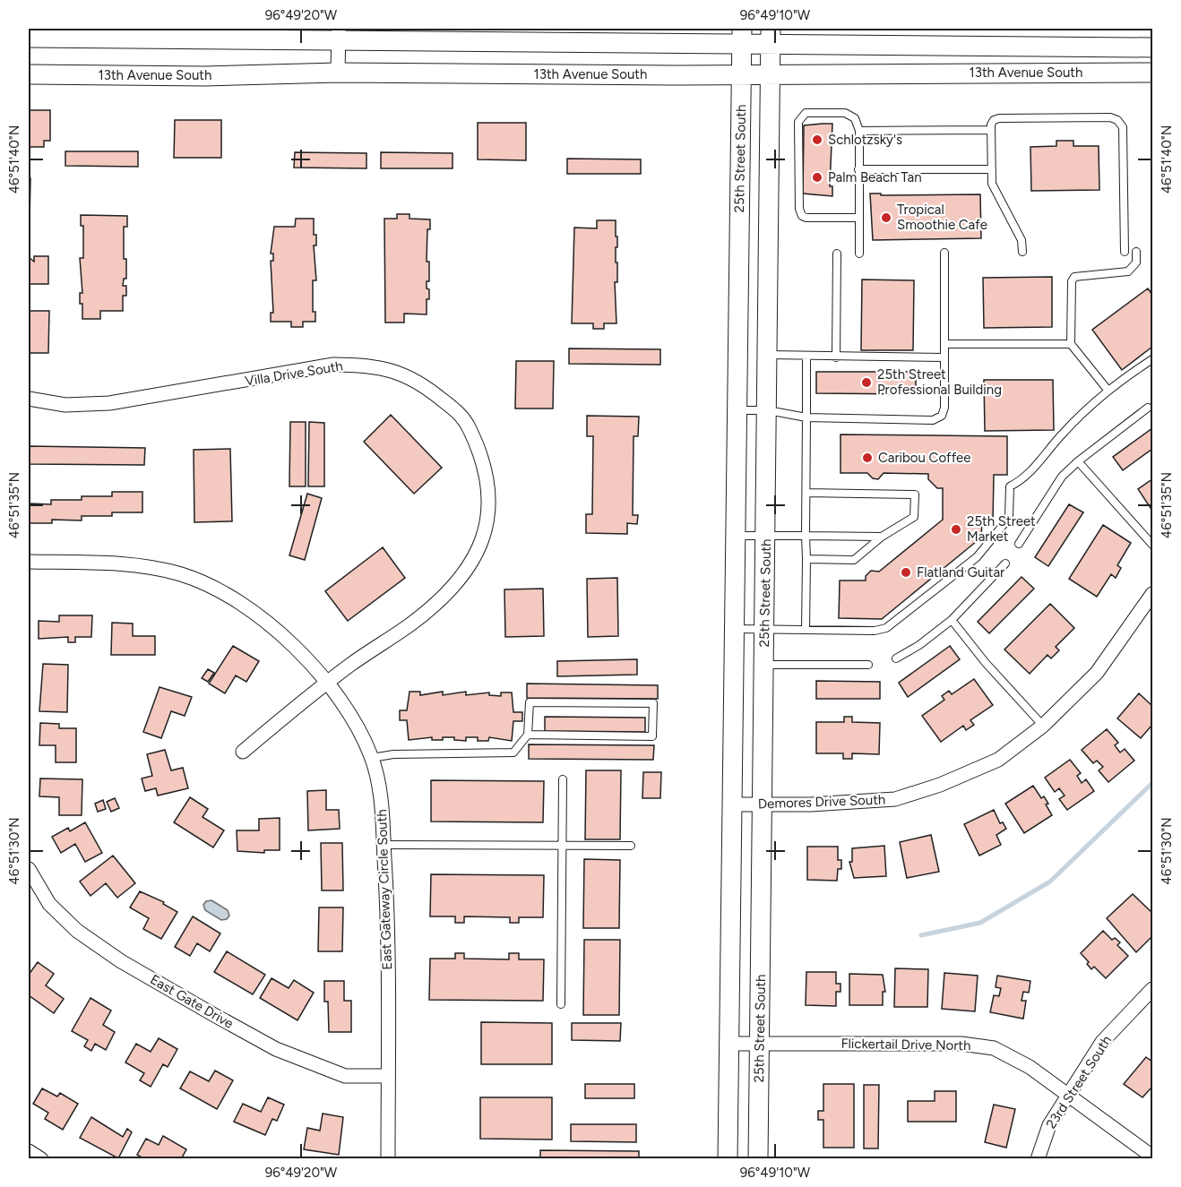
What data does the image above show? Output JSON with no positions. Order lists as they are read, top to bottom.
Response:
{
  "streets": {
    "main road": ["13th Avenue South", "25th Street South"],
    "street": [
      "Villa Drive South",
      "Demores Drive South",
      "East Gateway Circle South",
      "East Gate Drive",
      "Flickertail Drive North",
      "23rd Street South"
    ]
  },
  "crossings": [
    ["13th Avenue South", "25th Street South"],
    ["25th Street South", "Demores Drive South"],
    ["25th Street South", "Flickertail Drive North"],
    ["Villa Drive South", "East Gateway Circle South"],
    ["East Gateway Circle South", "East Gate Drive"],
    ["Flickertail Drive North", "23rd Street South"]
  ],
  "places": [
    "Schlotzsky's",
    "Palm Beach Tan",
    "Tropical Smoothie Cafe",
    "25th Street Professional Building",
    "Caribou Coffee",
    "25th Street Market",
    "Flatland Guitar"
  ],
  "coordinates": [
    "96°49'20\"W",
    "96°49'10\"W",
    "46°51'40\"N",
    "46°51'35\"N",
    "46°51'30\"N"
  ]
}
